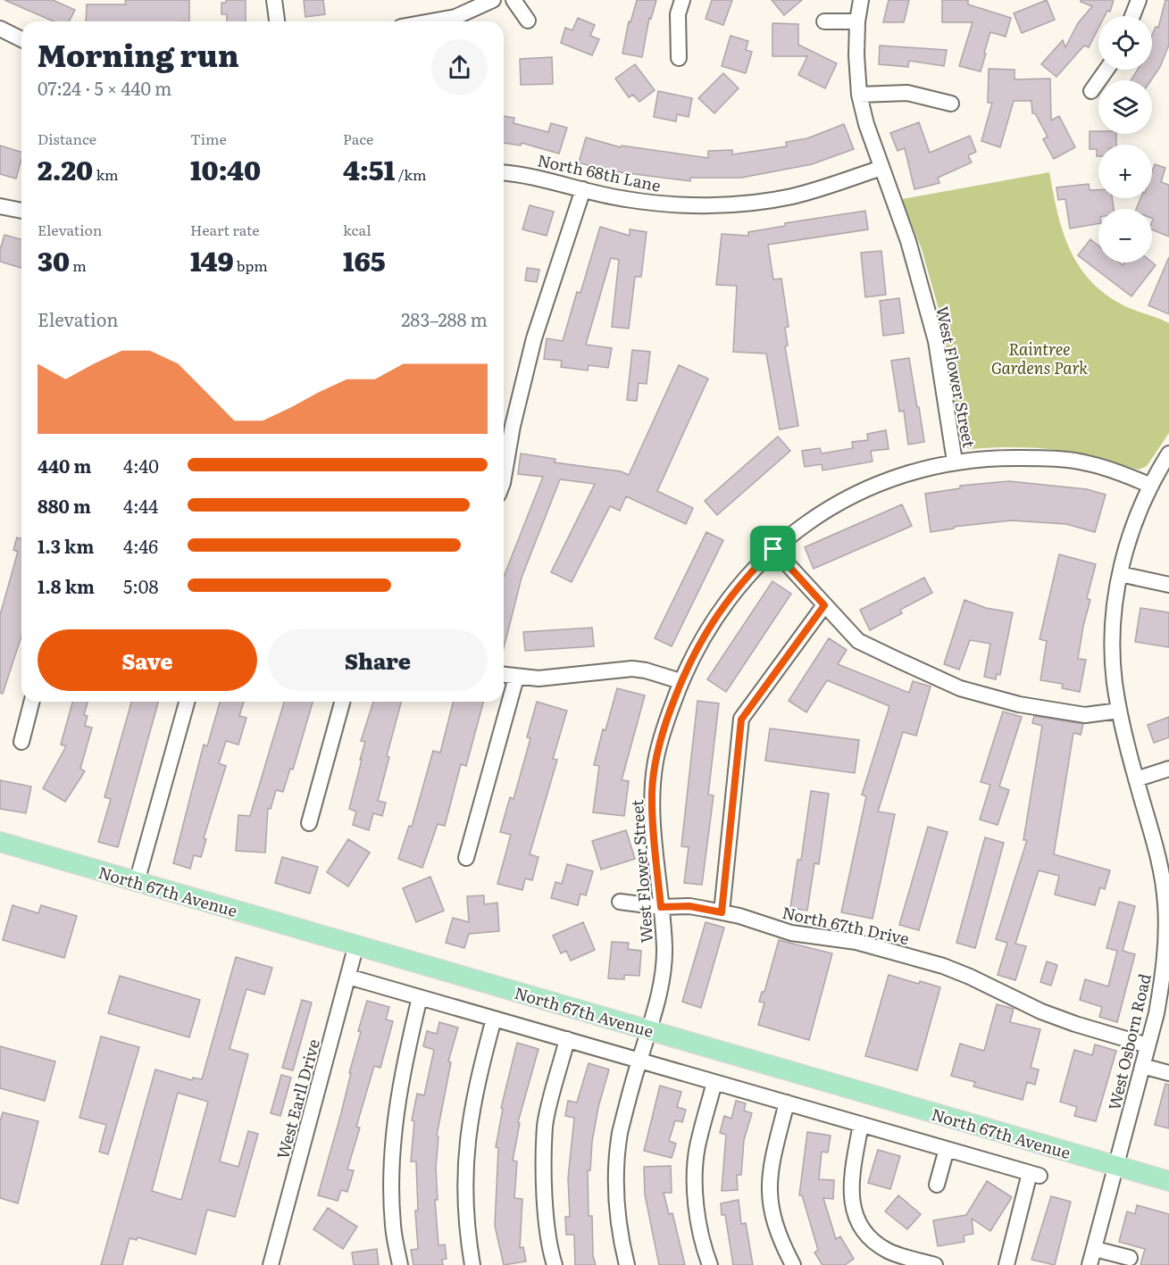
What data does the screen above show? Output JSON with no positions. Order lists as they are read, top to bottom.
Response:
{
  "streets": {
    "main road": ["North 67th Avenue"],
    "street": [
      "North 68th Lane",
      "West Flower Street",
      "North 67th Drive",
      "West Osborn Road",
      "West Earll Drive"
    ]
  },
  "crossings": [
    ["North 68th Lane", "West Flower Street"],
    ["West Flower Street", "North 67th Avenue"],
    ["West Flower Street", "North 67th Drive"],
    ["North 67th Avenue", "West Osborn Road"],
    ["North 67th Avenue", "West Earll Drive"],
    ["North 67th Drive", "West Osborn Road"]
  ],
  "parks": ["Raintree Gardens Park"],
  "page": {
    "map_buttons": ["+", "−"],
    "heading": ["Morning run", "07:24 · 5 × 440 m"],
    "stats": [
      ["Distance", "2.20 km"],
      ["Time", "10:40"],
      ["Pace", "4:51 /km"],
      ["Elevation", "30 m"],
      ["Heart rate", "149 bpm"],
      ["kcal", "165"]
    ],
    "chart": ["Elevation", "283–288 m"],
    "list": [
      {
        "name": "440 m",
        "note": "4:40"
      },
      {
        "name": "880 m",
        "note": "4:44"
      },
      {
        "name": "1.3 km",
        "note": "4:46"
      },
      {
        "name": "1.8 km",
        "note": "5:08"
      }
    ],
    "buttons": ["Save", "Share"]
  }
}
